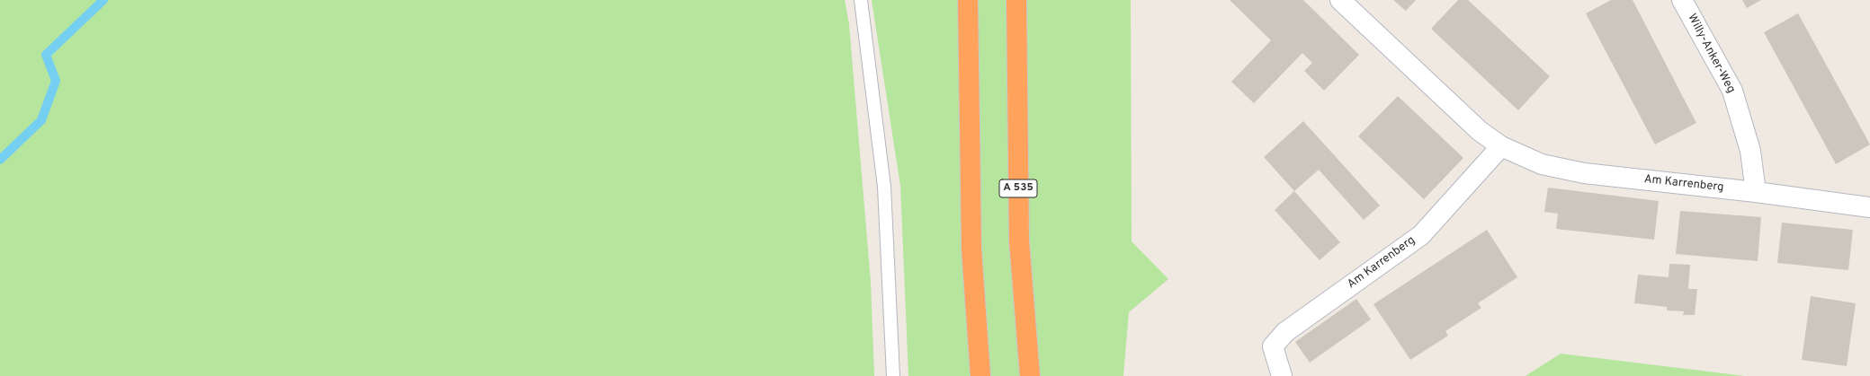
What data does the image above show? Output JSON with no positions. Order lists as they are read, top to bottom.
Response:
{
  "streets": {
    "highway": ["A 535"],
    "street": ["Willy-Anker-Weg", "Am Karrenberg"]
  },
  "crossings": [
    ["Willy-Anker-Weg", "Am Karrenberg"]
  ]
}
